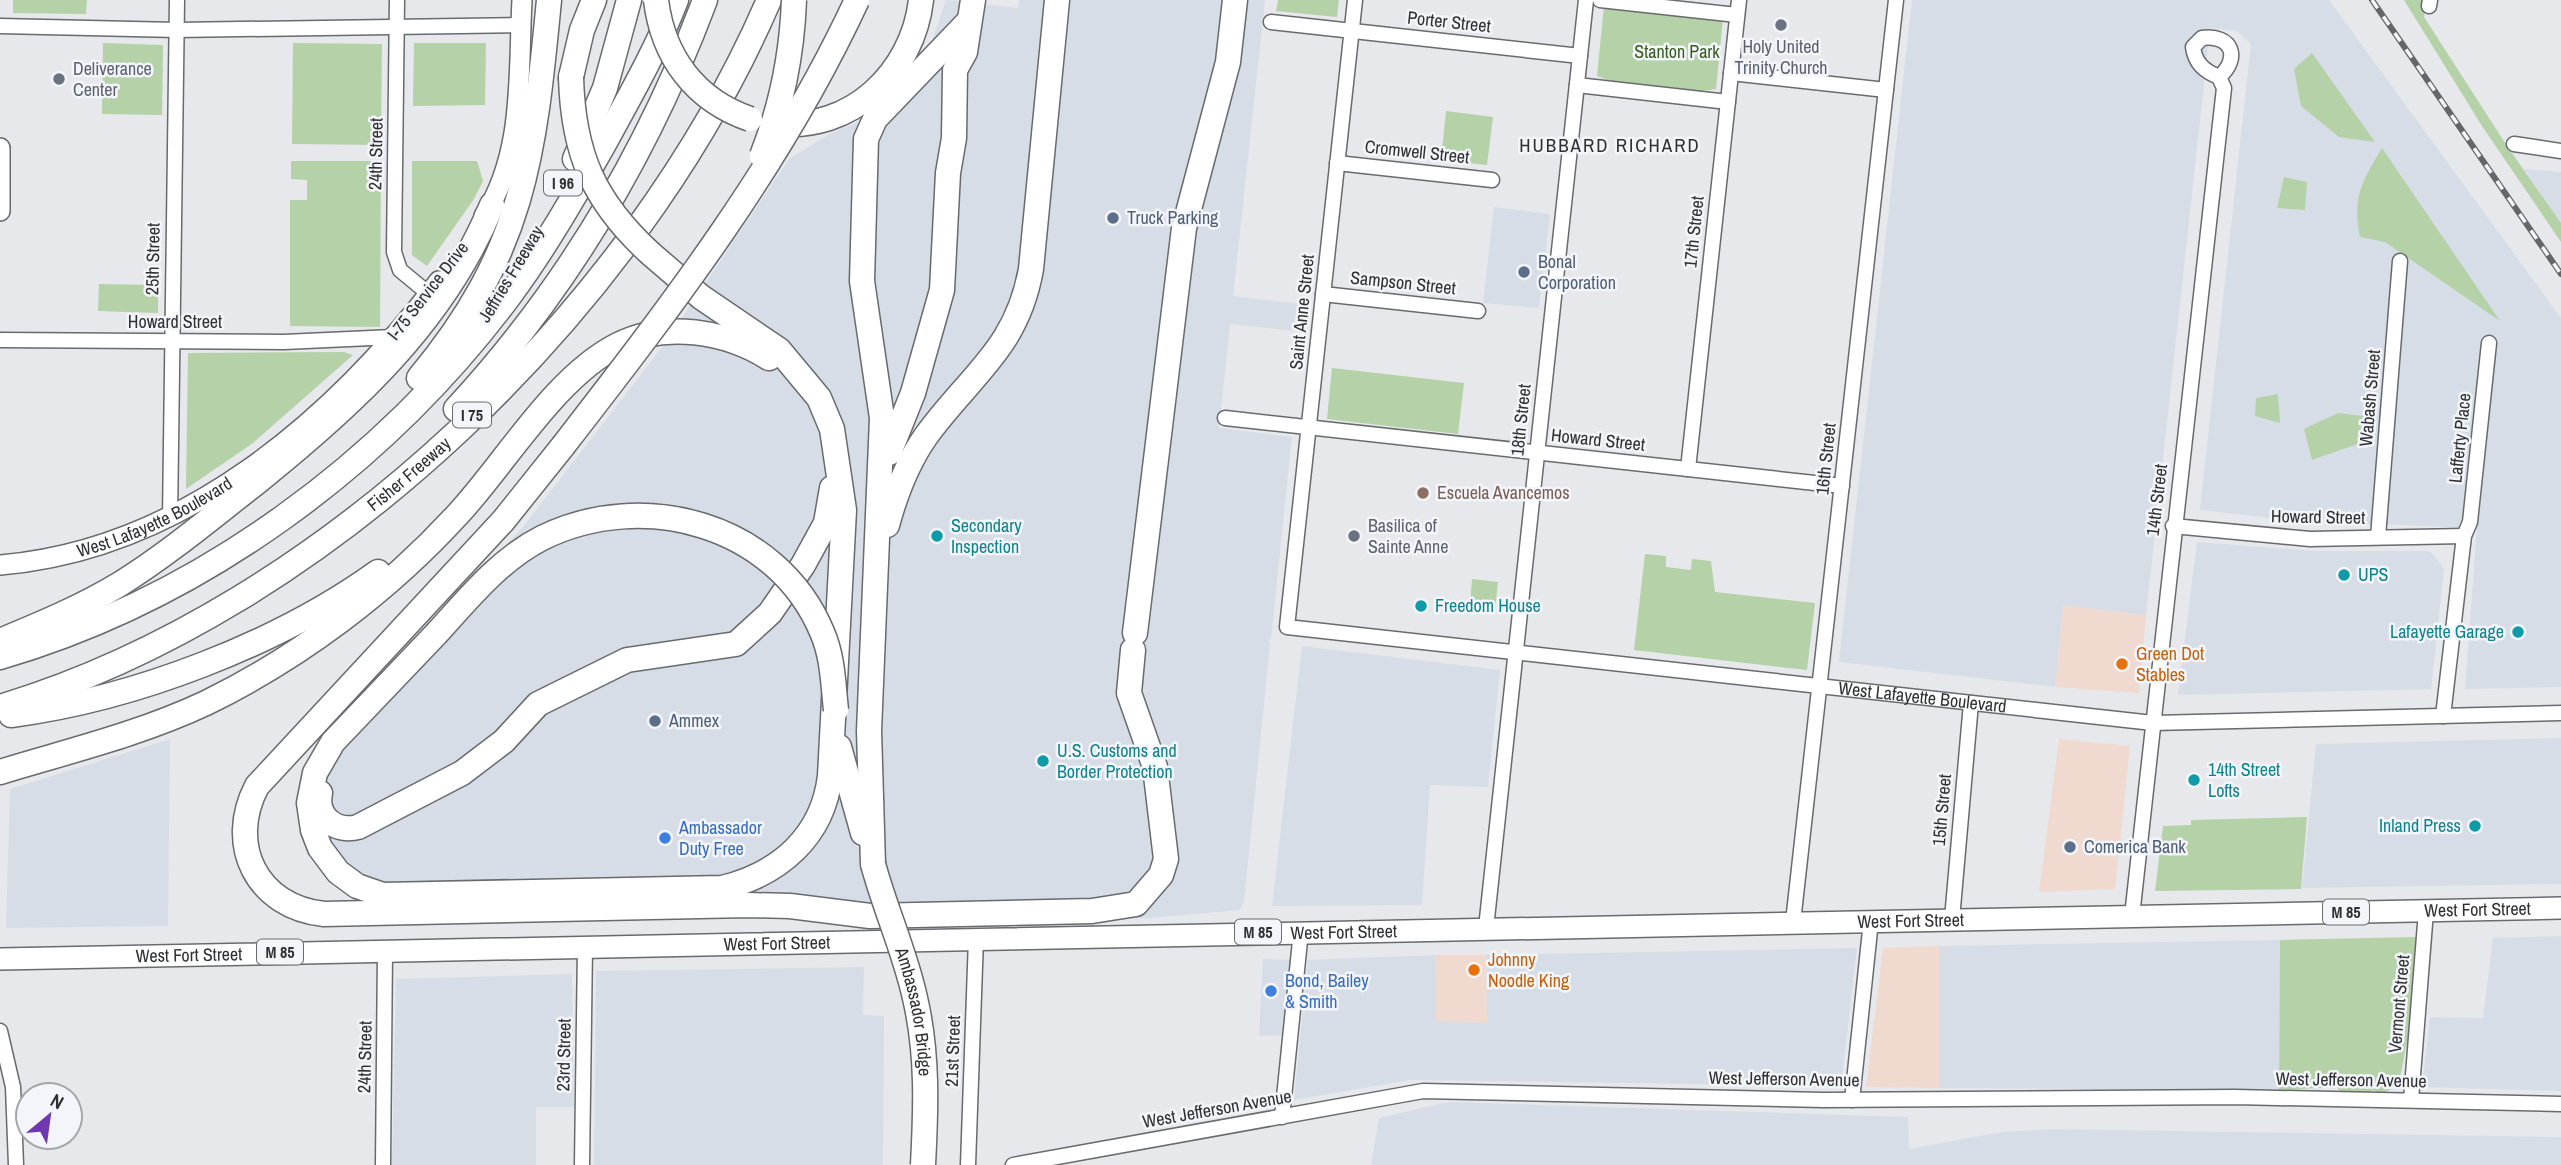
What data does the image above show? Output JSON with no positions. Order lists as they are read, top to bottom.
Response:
{
  "streets": {
    "highway": [
      "I 96",
      "Jeffries Freeway",
      "I 75",
      "Fisher Freeway",
      "Ambassador Bridge"
    ],
    "main road": ["West Fort Street", "M 85"],
    "street": [
      "Porter Street",
      "Cromwell Street",
      "24th Street",
      "17th Street",
      "25th Street",
      "Sampson Street",
      "I-75 Service Drive",
      "Saint Anne Street",
      "Howard Street",
      "Wabash Street",
      "18th Street",
      "Lafferty Place",
      "16th Street",
      "14th Street",
      "West Lafayette Boulevard",
      "15th Street",
      "Vermont Street",
      "21st Street",
      "23rd Street",
      "West Jefferson Avenue"
    ]
  },
  "crossings": [
    ["Porter Street", "Saint Anne Street"],
    ["Porter Street", "18th Street"],
    ["Cromwell Street", "Saint Anne Street"],
    ["24th Street", "I-75 Service Drive"],
    ["24th Street", "West Fort Street"],
    ["17th Street", "Howard Street"],
    ["25th Street", "Howard Street"],
    ["25th Street", "West Lafayette Boulevard"],
    ["Jeffries Freeway", "I 75"],
    ["Sampson Street", "Saint Anne Street"],
    ["I-75 Service Drive", "Howard Street"],
    ["I-75 Service Drive", "West Lafayette Boulevard"],
    ["Saint Anne Street", "Howard Street"],
    ["Saint Anne Street", "West Lafayette Boulevard"],
    ["Howard Street", "Wabash Street"],
    ["Howard Street", "18th Street"],
    ["Howard Street", "Lafferty Place"],
    ["Howard Street", "16th Street"],
    ["Howard Street", "14th Street"],
    ["18th Street", "West Lafayette Boulevard"],
    ["18th Street", "West Fort Street"],
    ["16th Street", "West Lafayette Boulevard"],
    ["16th Street", "West Fort Street"],
    ["14th Street", "West Lafayette Boulevard"],
    ["14th Street", "West Fort Street"],
    ["West Lafayette Boulevard", "15th Street"],
    ["15th Street", "West Fort Street"],
    ["West Fort Street", "Vermont Street"],
    ["West Fort Street", "21st Street"],
    ["West Fort Street", "23rd Street"],
    ["Vermont Street", "West Jefferson Avenue"]
  ],
  "districts": ["HUBBARD RICHARD"],
  "parks": ["Stanton Park"],
  "places": [
    "Holy United Trinity Church",
    "Deliverance Center",
    "Truck Parking",
    "Bonal Corporation",
    "Escuela Avancemos",
    "Secondary Inspection",
    "Basilica of Sainte Anne",
    "UPS",
    "Freedom House",
    "Lafayette Garage",
    "Green Dot Stables",
    "Ammex",
    "U.S. Customs and Border Protection",
    "14th Street Lofts",
    "Inland Press",
    "Ambassador Duty Free",
    "Comerica Bank",
    "Johnny Noodle King",
    "Bond, Bailey & Smith"
  ],
  "north": "top right"
}
